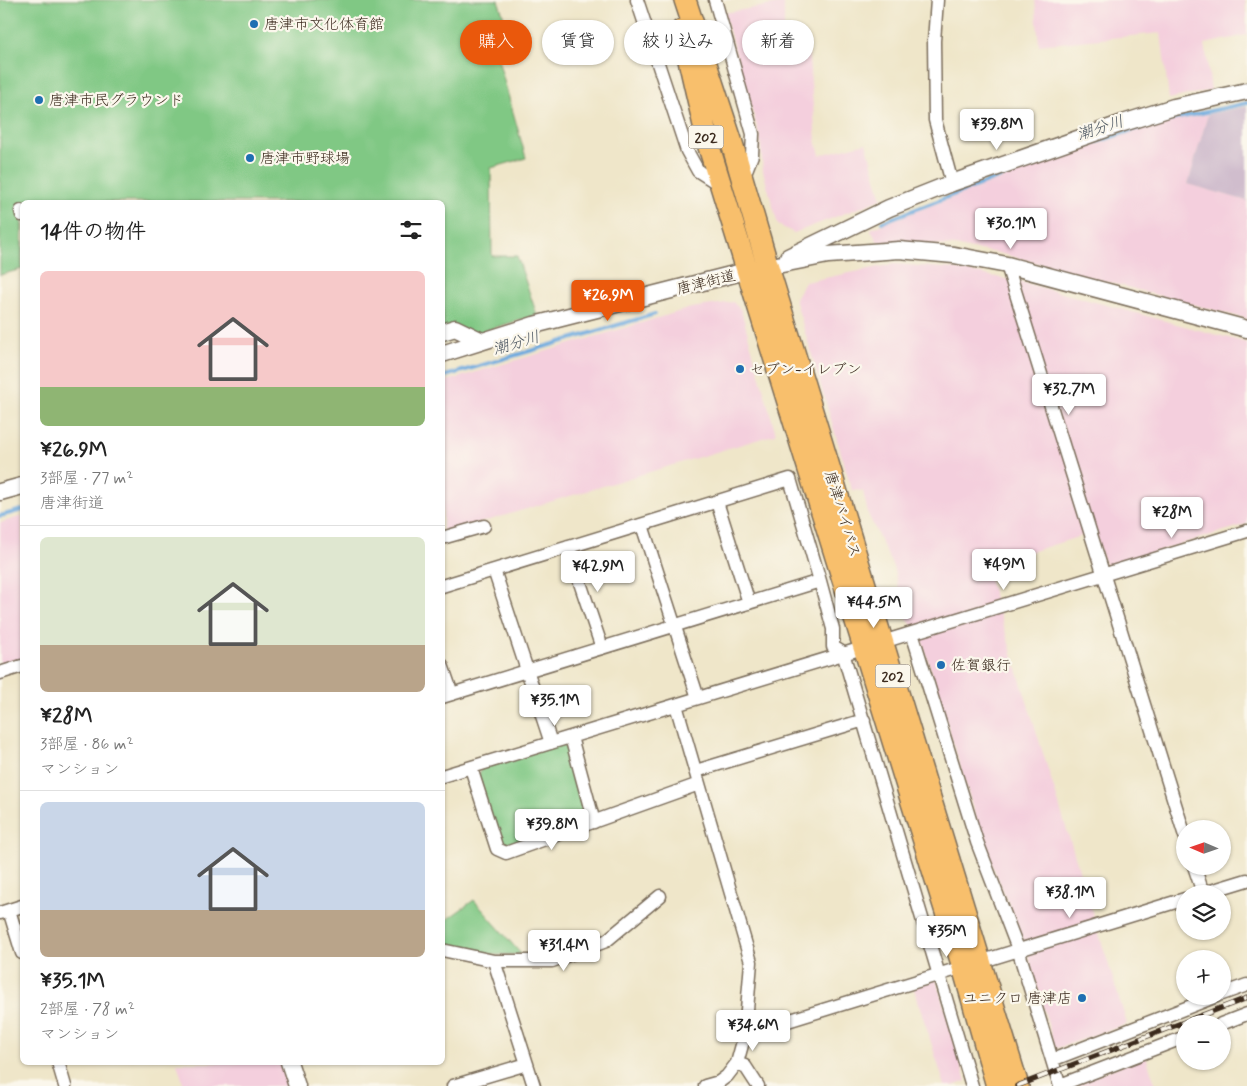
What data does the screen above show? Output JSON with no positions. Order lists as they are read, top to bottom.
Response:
{
  "streets": {
    "highway": ["202", "唐津バイパス"],
    "street": ["唐津街道"]
  },
  "crossings": [
    ["唐津街道", "唐津バイパス"]
  ],
  "water": ["潮分川"],
  "places": [
    "唐津市文化体育館",
    "唐津市民グラウンド",
    "唐津市野球場",
    "セブン-イレブン",
    "佐賀銀行",
    "ユニクロ 唐津店"
  ],
  "north": "left",
  "page": {
    "chip": [
      "購入",
      "賃貸",
      "絞り込み",
      "新着"
    ],
    "price": [
      "¥39.8M",
      "¥30.1M",
      "¥26.9M",
      "¥32.7M",
      "¥28M",
      "¥49M",
      "¥42.9M",
      "¥44.5M",
      "¥35.1M",
      "¥39.8M",
      "¥38.1M",
      "¥35M",
      "¥31.4M",
      "¥34.6M"
    ],
    "heading": "14件の物件",
    "list": [
      {
        "name": "¥26.9M",
        "note": "3部屋 · 77 m² · 唐津街道"
      },
      {
        "name": "¥28M",
        "note": "3部屋 · 86 m² · マンション"
      },
      {
        "name": "¥35.1M",
        "note": "2部屋 · 78 m² · マンション"
      }
    ],
    "map_buttons": ["+", "−"]
  }
}
